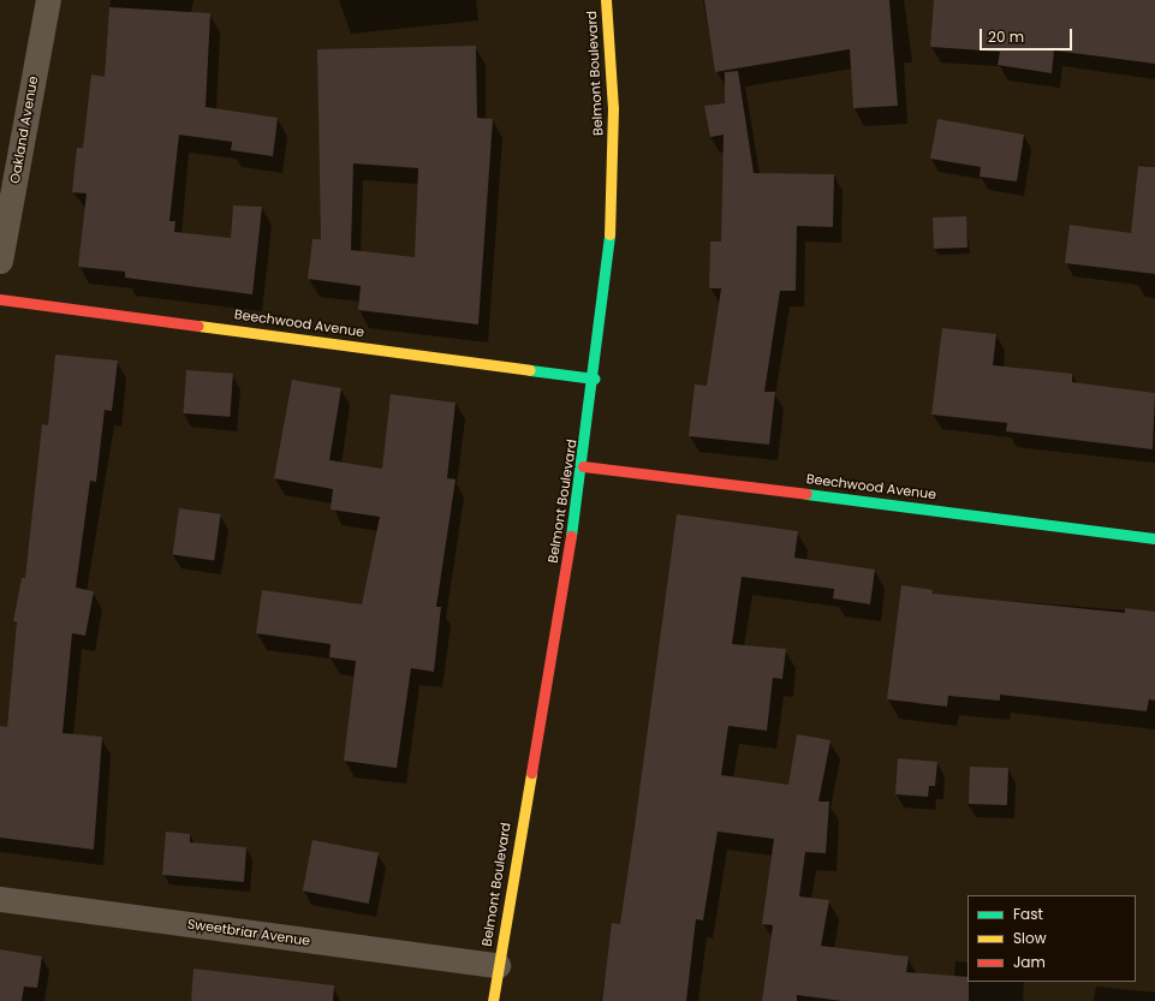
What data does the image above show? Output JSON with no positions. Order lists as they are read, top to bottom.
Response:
{
  "streets": {
    "street": [
      "Belmont Boulevard",
      "Oakland Avenue",
      "Beechwood Avenue",
      "Sweetbriar Avenue"
    ]
  },
  "crossings": [
    ["Belmont Boulevard", "Beechwood Avenue"],
    ["Belmont Boulevard", "Sweetbriar Avenue"]
  ],
  "legend": ["Fast", "Slow", "Jam"],
  "scale_bar": "20 m"
}
